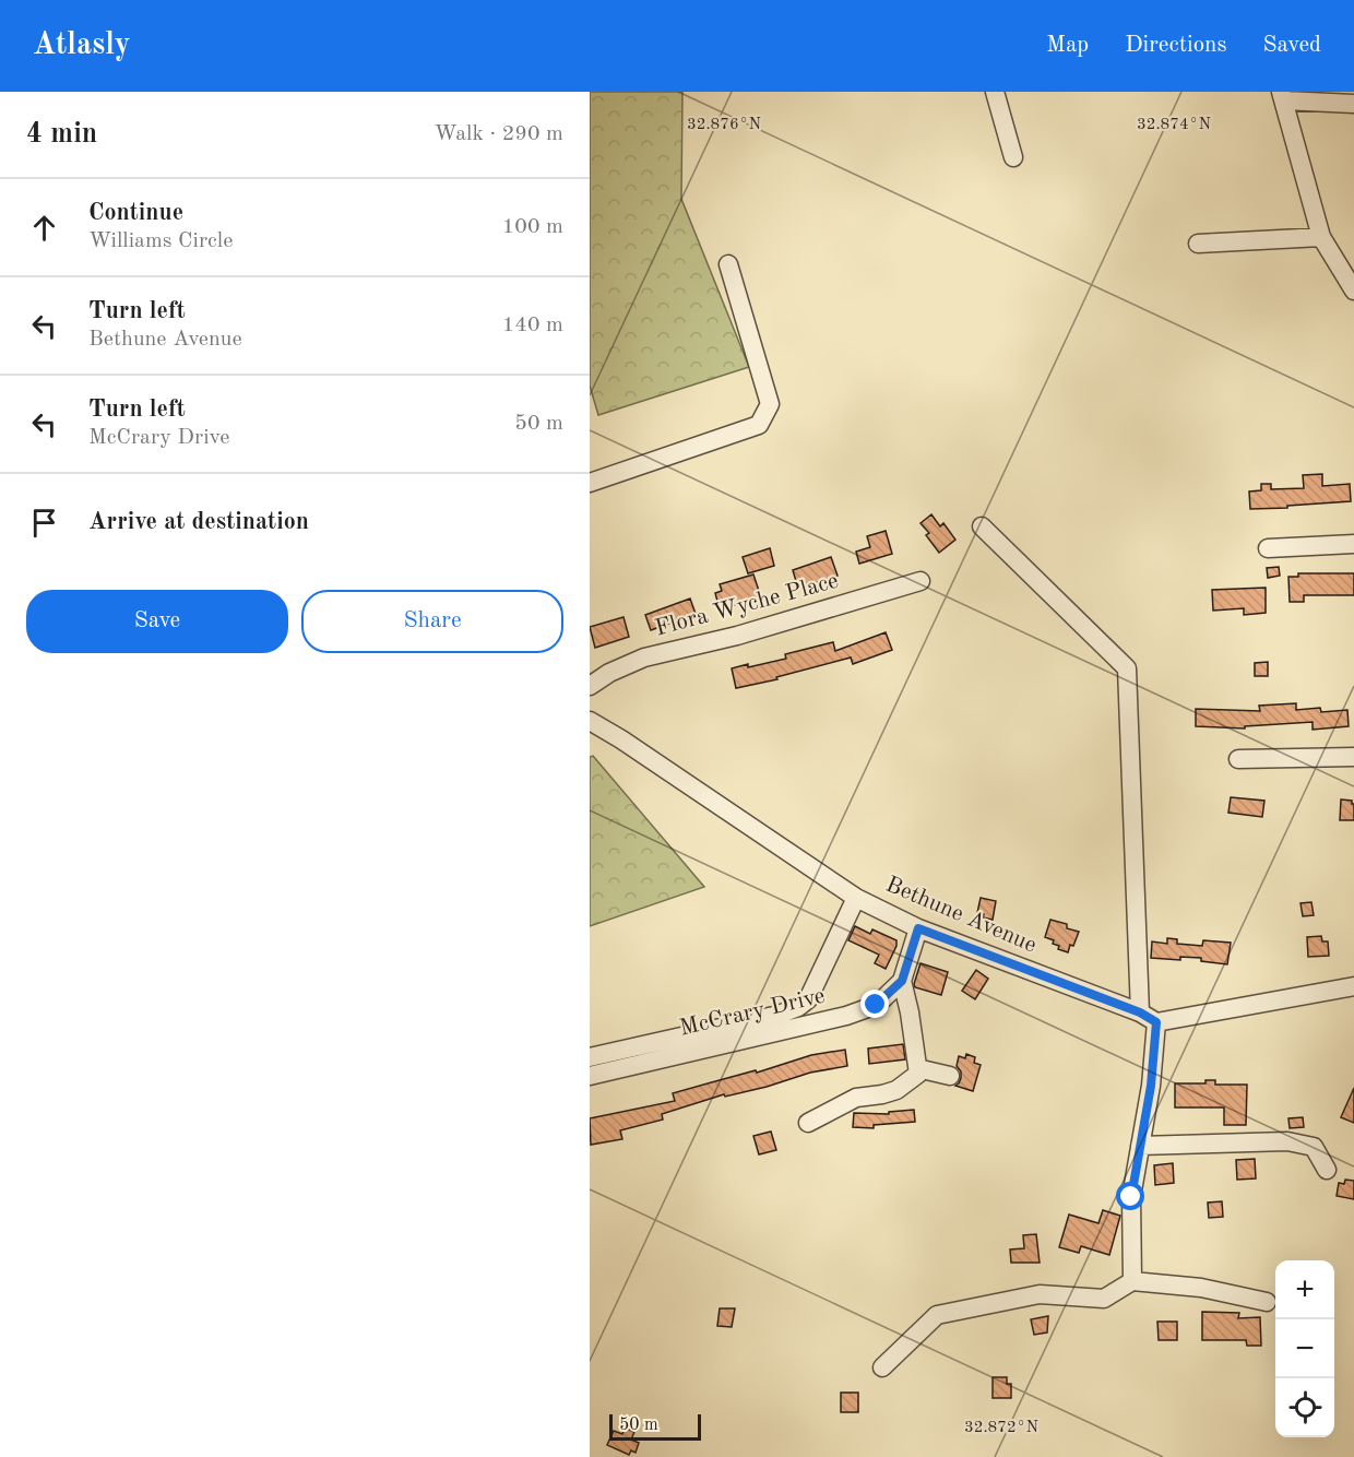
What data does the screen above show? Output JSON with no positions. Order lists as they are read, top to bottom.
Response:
{
  "streets": {
    "street": ["Flora Wyche Place", "Bethune Avenue", "McCrary Drive"]
  },
  "scale_bar": "50 m",
  "page": {
    "header": "Atlasly",
    "nav": ["Map", "Directions", "Saved"],
    "heading": ["4 min", "Walk · 290 m"],
    "list": [
      ["Continue", "Williams Circle", "100 m"],
      ["Turn left", "Bethune Avenue", "140 m"],
      ["Turn left", "McCrary Drive", "50 m"],
      "Arrive at destination"
    ],
    "buttons": ["Save", "Share"],
    "map_buttons": ["+", "−"],
    "scale": "50 m"
  },
  "coordinates": ["32.876°N", "32.874°N", "32.872°N"]
}
